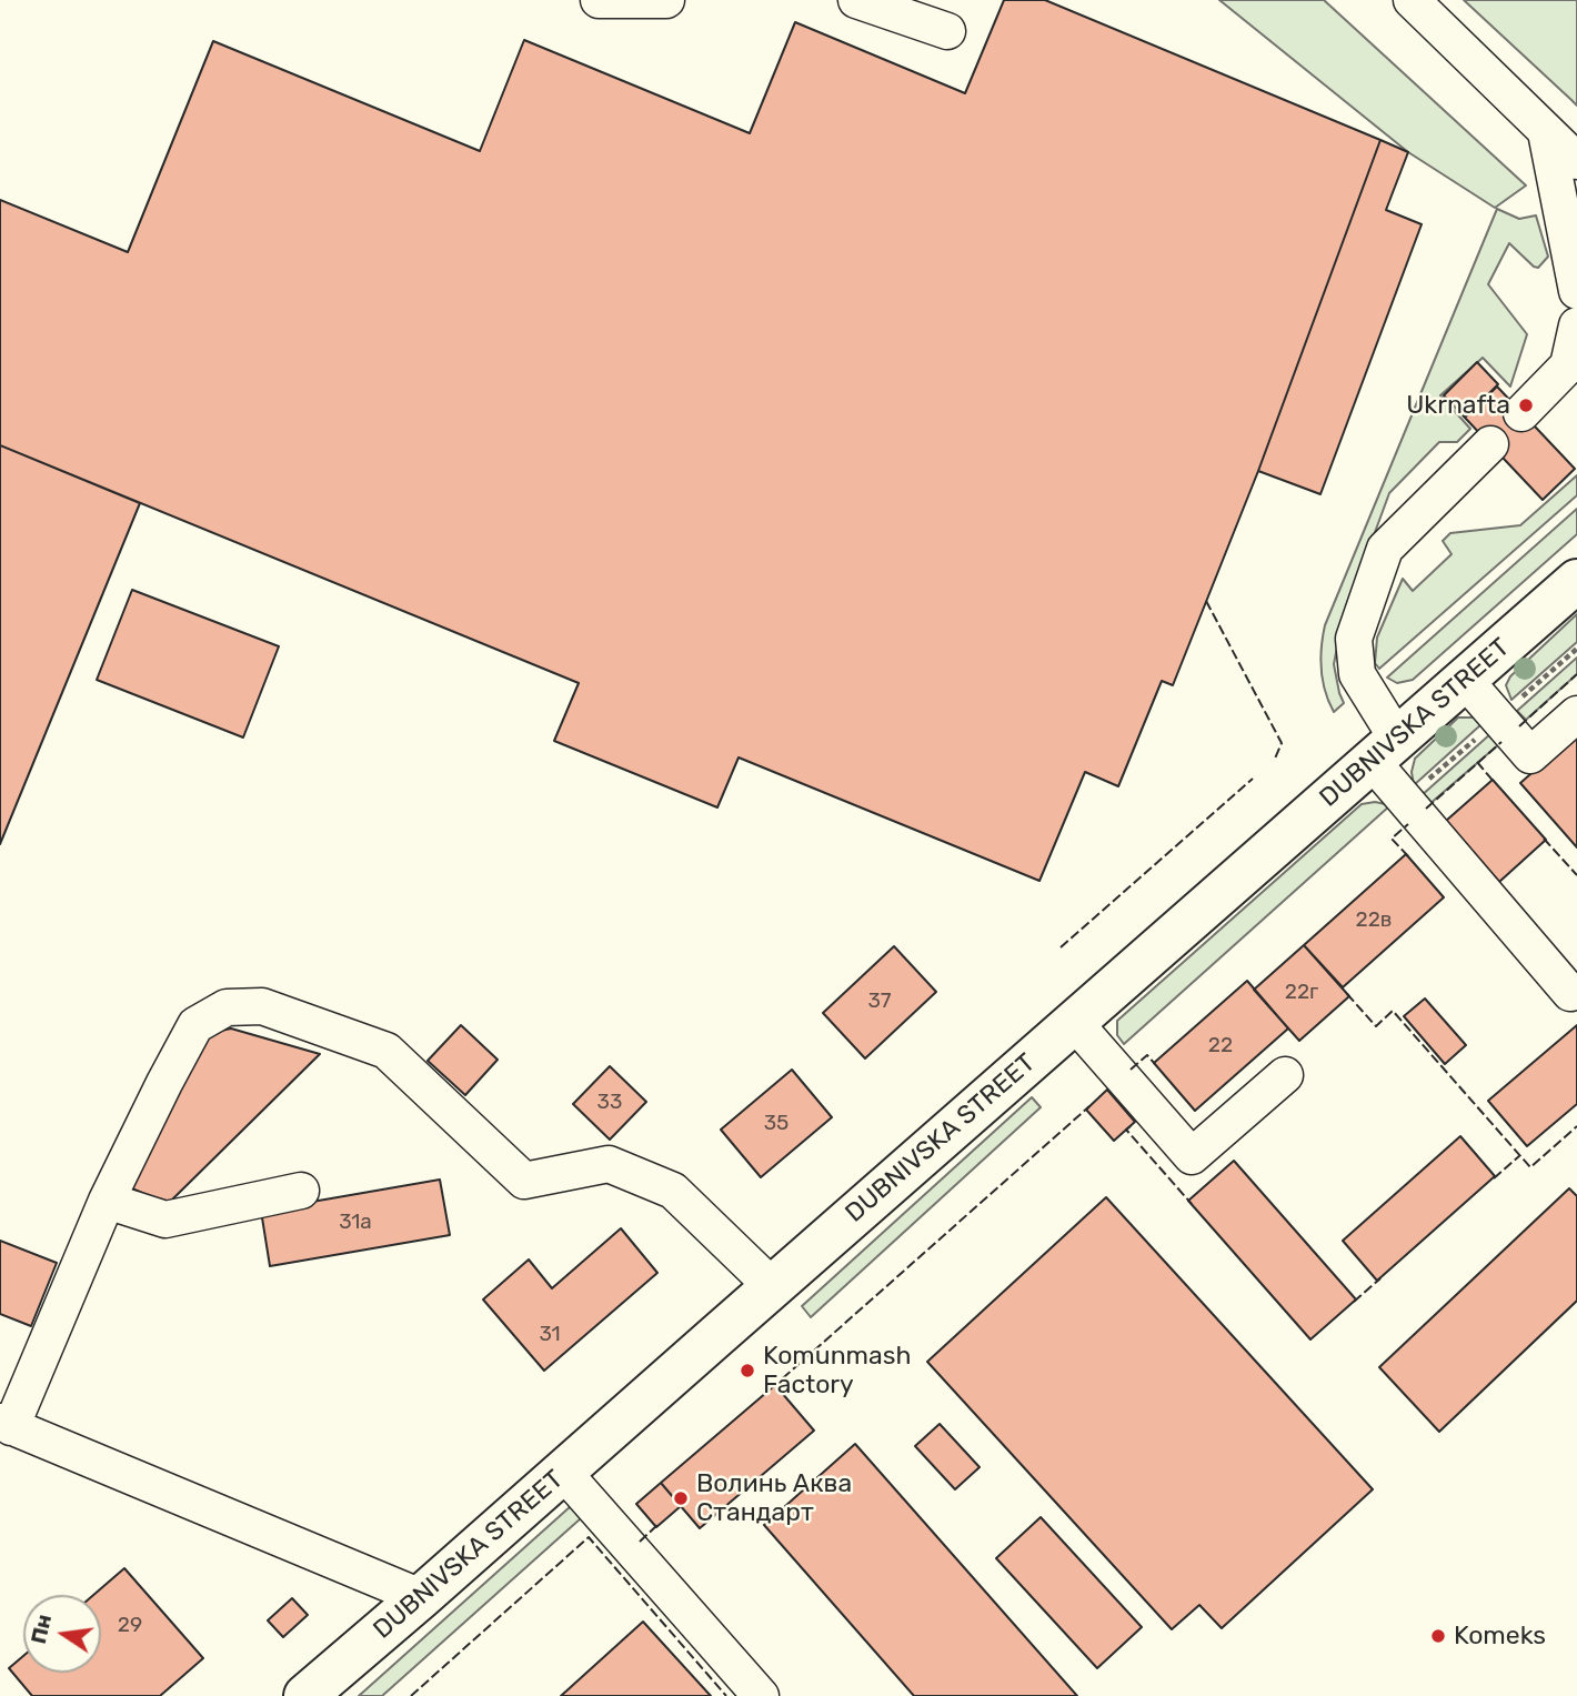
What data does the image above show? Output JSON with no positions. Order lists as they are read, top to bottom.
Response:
{
  "streets": {
    "main road": ["DUBNIVSKA STREET"]
  },
  "places": [
    "Ukrnafta",
    "Komunmash Factory",
    "Волинь Аква Стандарт",
    "Komeks"
  ],
  "house_numbers": [
    "22в",
    "22г",
    "37",
    "22",
    "33",
    "35",
    "31а",
    "31",
    "29"
  ],
  "north": "left"
}
